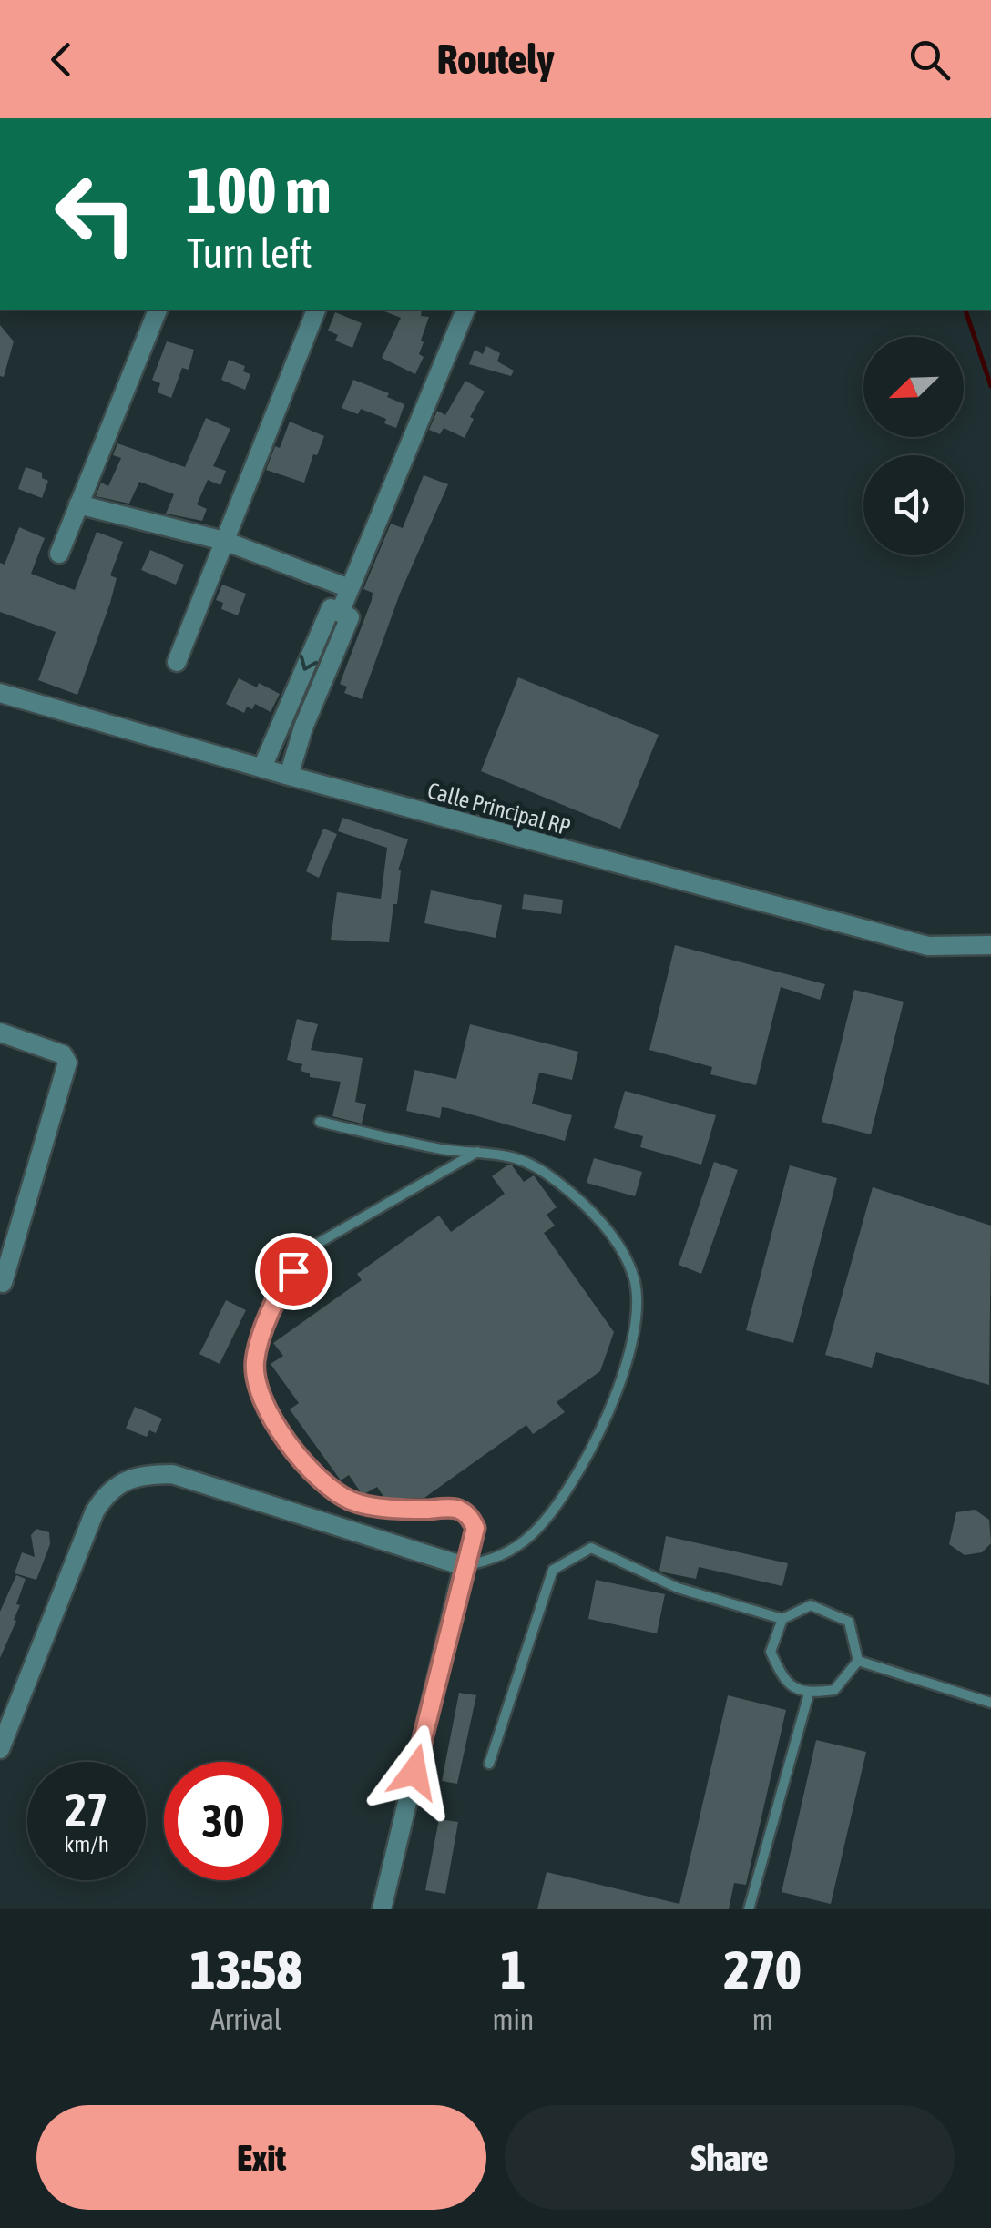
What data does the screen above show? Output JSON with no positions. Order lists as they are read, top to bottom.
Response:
{
  "streets": {
    "street": ["Calle Principal RP"]
  },
  "north": "bottom left",
  "page": {
    "header": "Routely",
    "turn": ["100 m", "Turn left"],
    "speed": "27 km/h",
    "limit": "30",
    "eta": [
      "13:58",
      "Arrival",
      "1",
      "min",
      "270",
      "m"
    ],
    "buttons": ["Exit", "Share"]
  }
}
